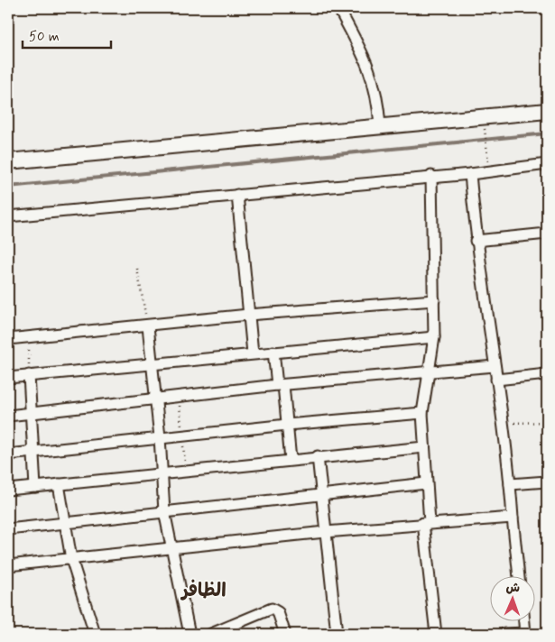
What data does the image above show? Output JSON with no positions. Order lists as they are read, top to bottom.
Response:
{
  "districts": ["الظافر"],
  "scale_bar": "50 m",
  "north": "top"
}
